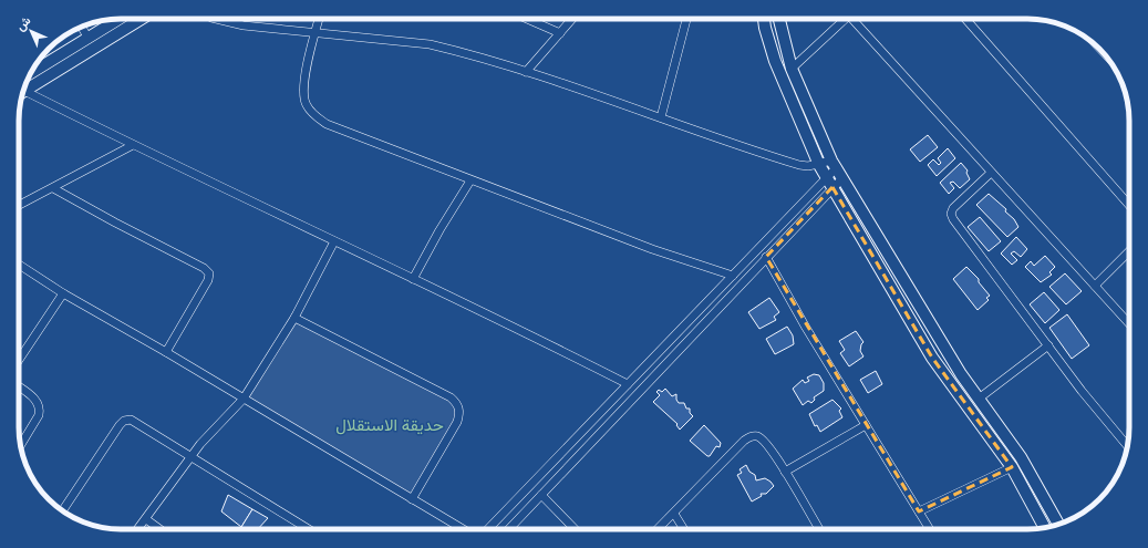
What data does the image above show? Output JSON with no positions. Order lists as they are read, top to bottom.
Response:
{
  "parks": ["حديقة الاستقلال"],
  "north": "top left"
}
